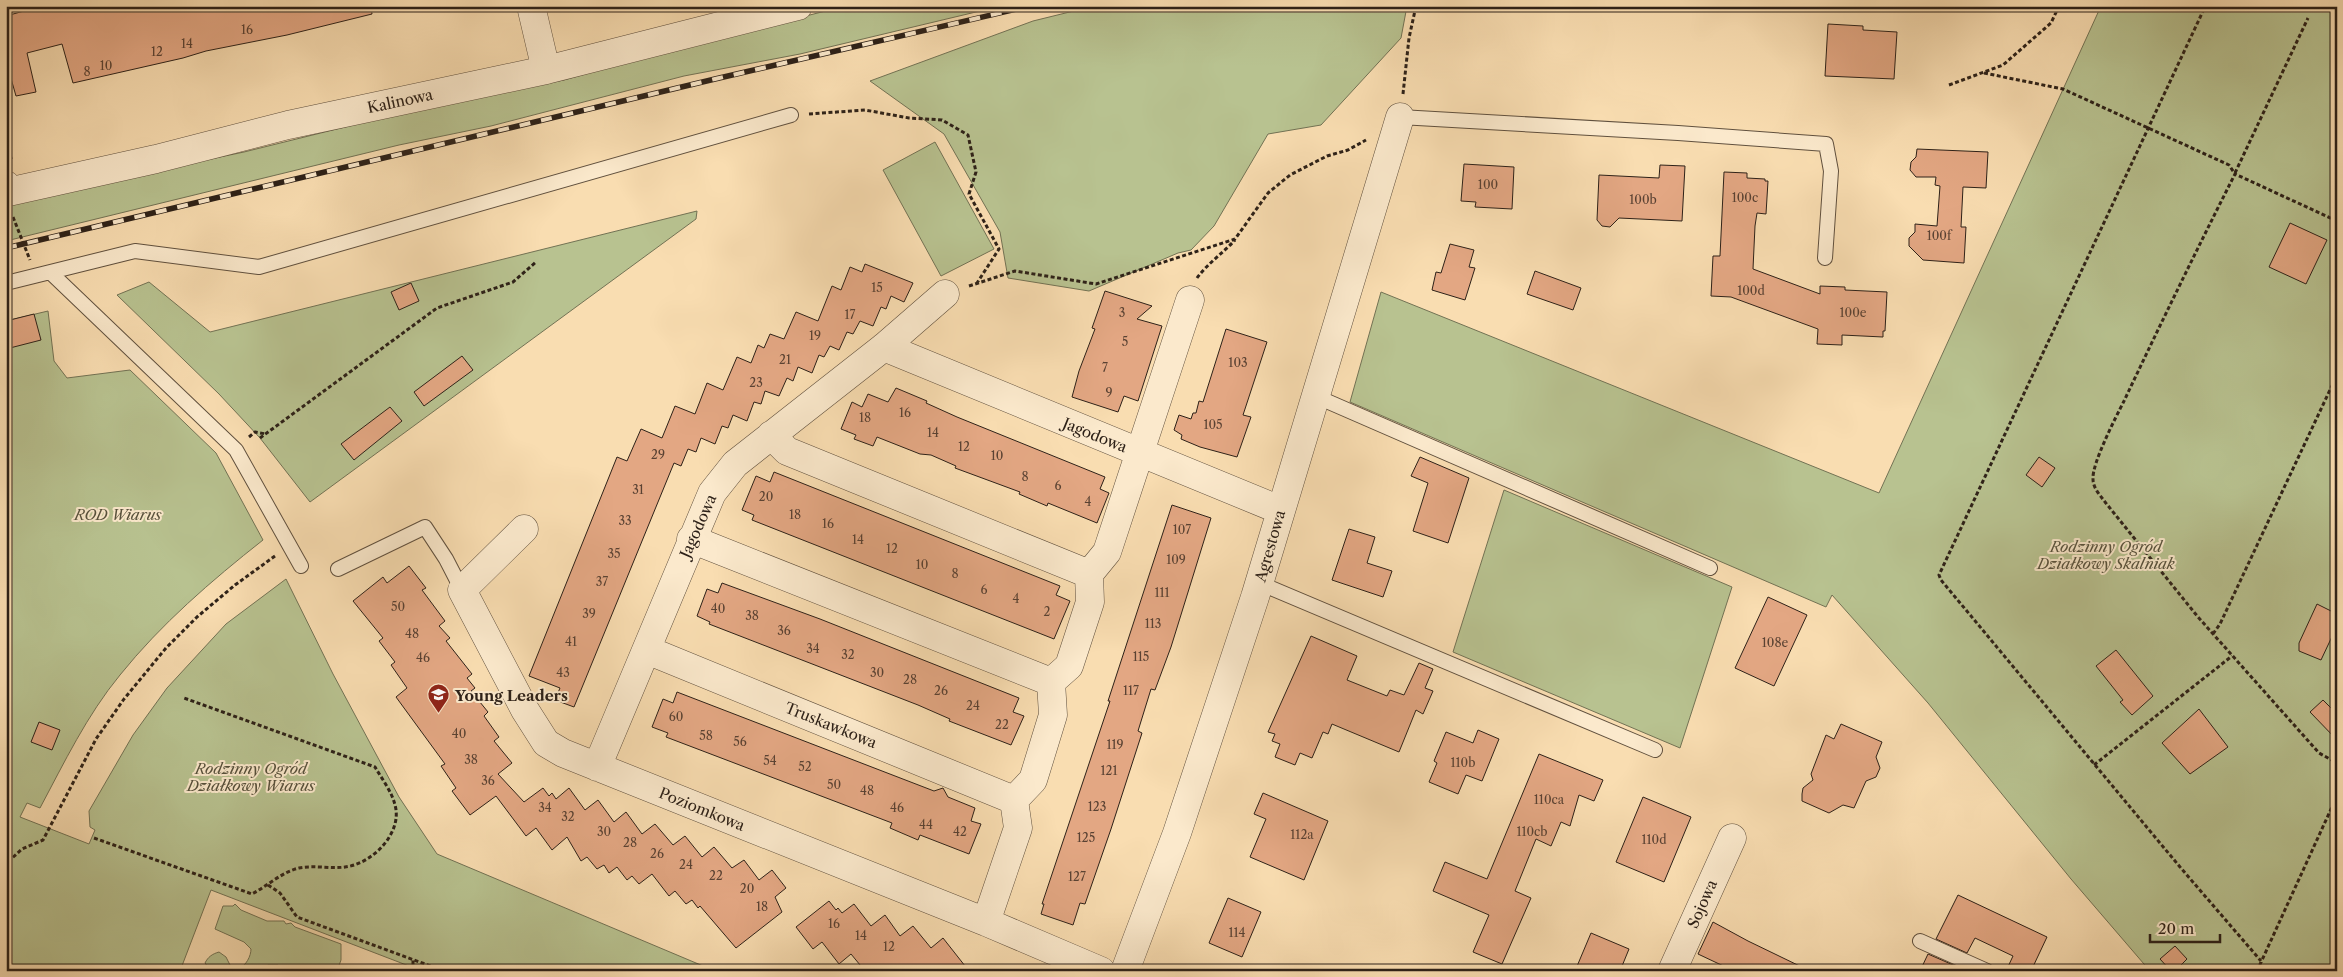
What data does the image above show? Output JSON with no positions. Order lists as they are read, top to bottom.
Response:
{
  "streets": {
    "street": [
      "Kalinowa",
      "Jagodowa",
      "Agrestowa",
      "Truskawkowa",
      "Poziomkowa",
      "Sojowa"
    ]
  },
  "crossings": [
    ["Jagodowa", "Agrestowa"],
    ["Jagodowa", "Truskawkowa"],
    ["Jagodowa", "Poziomkowa"]
  ],
  "parks": ["ROD Wiarus", "Rodzinny Ogród Działkowy Skalniak", "Rodzinny Ogród Działkowy Wiarus"],
  "places": {
    "school or university": ["Young Leaders"]
  },
  "house_numbers": [
    "16",
    "14",
    "12",
    "10",
    "8",
    "100",
    "100c",
    "100b",
    "100f",
    "15",
    "100d",
    "3",
    "100e",
    "17",
    "19",
    "5",
    "21",
    "103",
    "7",
    "23",
    "9",
    "16",
    "18",
    "105",
    "14",
    "12",
    "29",
    "10",
    "8",
    "6",
    "31",
    "20",
    "4",
    "18",
    "33",
    "16",
    "107",
    "14",
    "12",
    "35",
    "109",
    "10",
    "8",
    "37",
    "6",
    "111",
    "4",
    "50",
    "40",
    "2",
    "39",
    "38",
    "113",
    "36",
    "48",
    "41",
    "108e",
    "34",
    "32",
    "115",
    "46",
    "43",
    "30",
    "28",
    "26",
    "117",
    "24",
    "60",
    "22",
    "40",
    "58",
    "56",
    "119",
    "38",
    "54",
    "110b",
    "52",
    "121",
    "36",
    "50",
    "48",
    "110ca",
    "123",
    "34",
    "46",
    "32",
    "44",
    "30",
    "42",
    "110cb",
    "112a",
    "125",
    "110d",
    "28",
    "26",
    "24",
    "22",
    "127",
    "20",
    "18",
    "16",
    "114",
    "14",
    "12"
  ],
  "scale_bar": "20 m"
}
